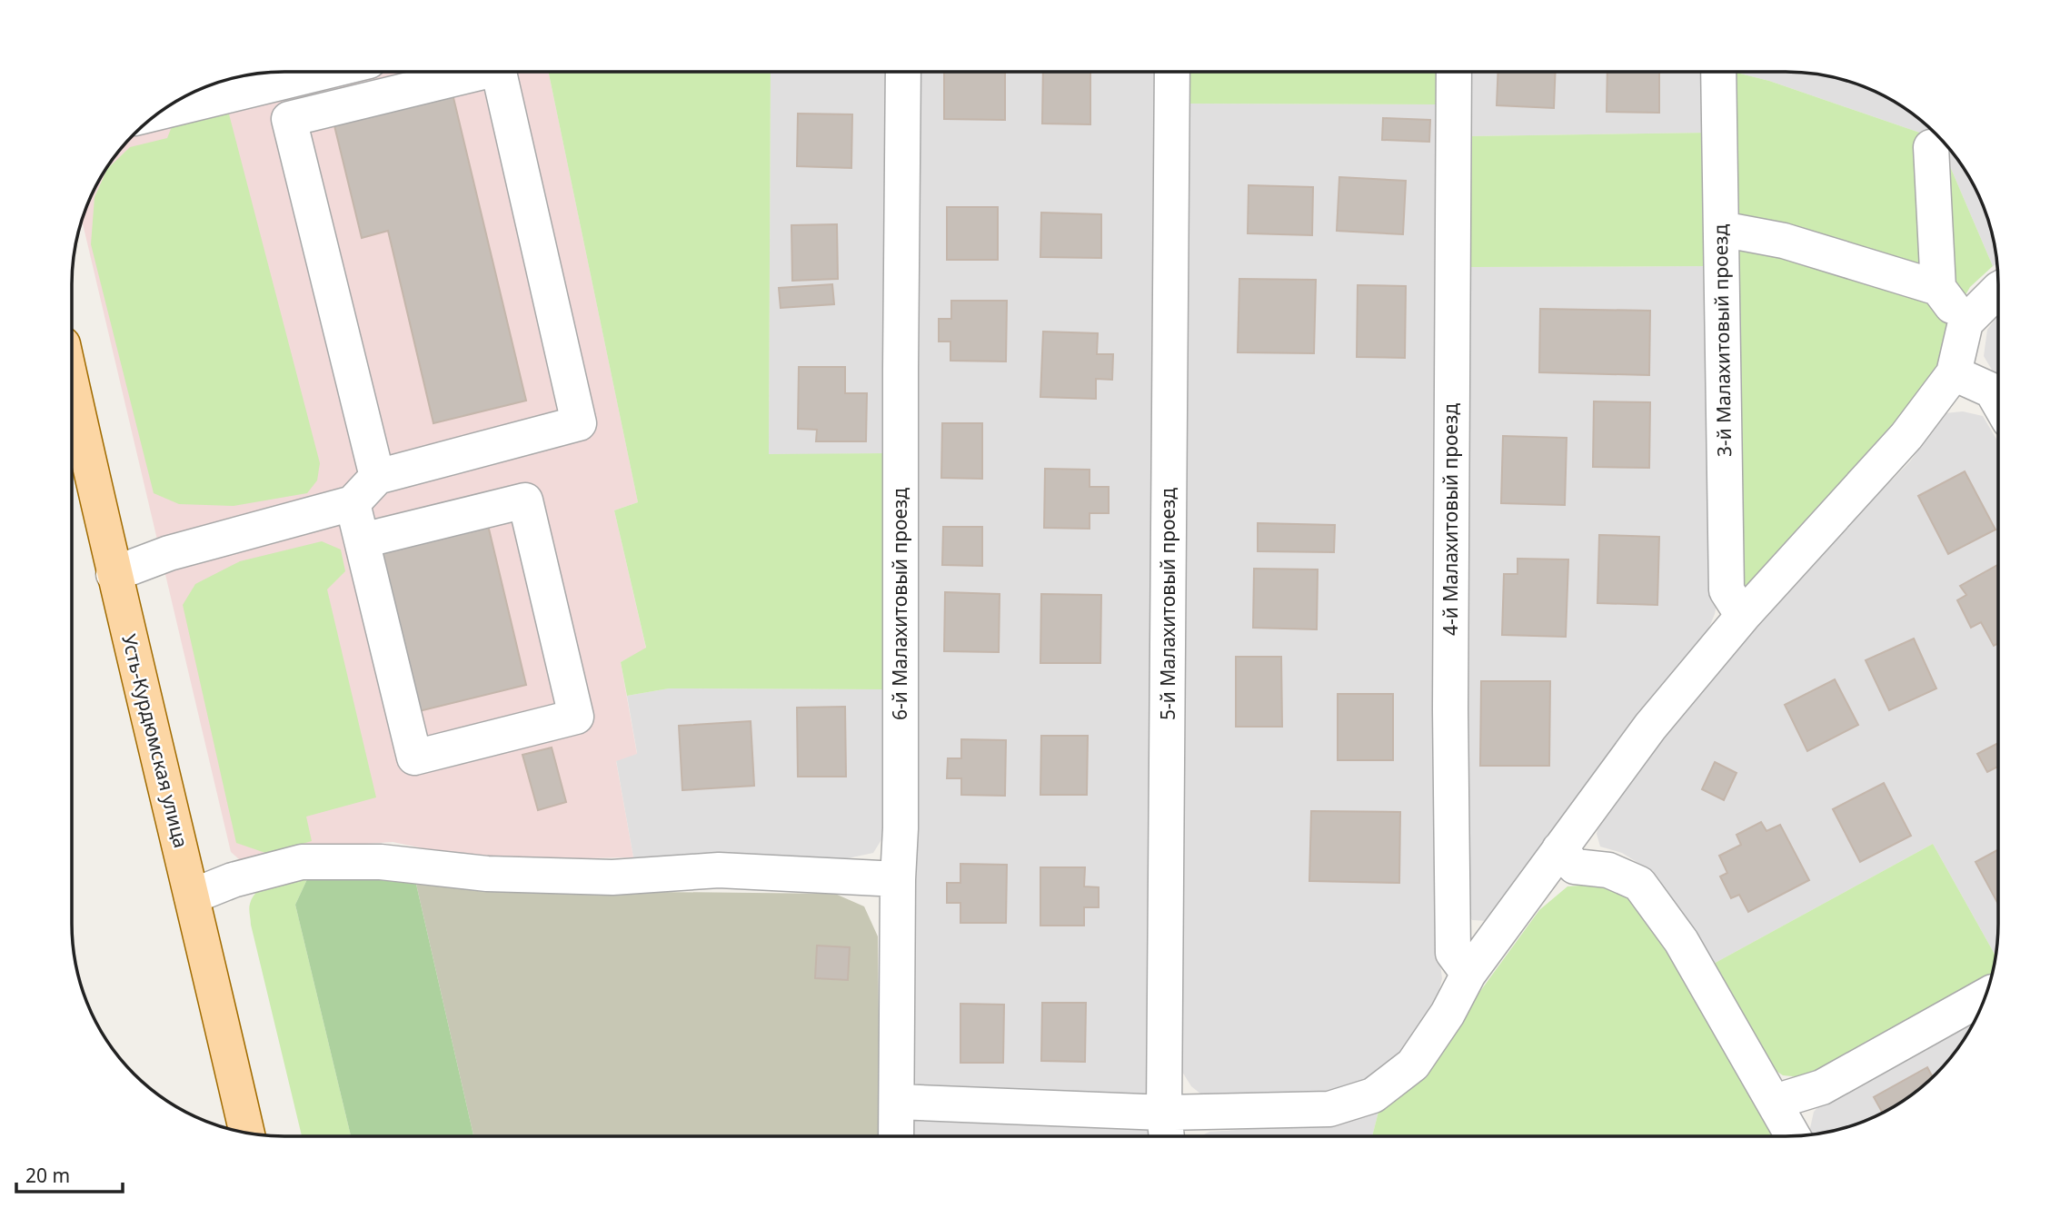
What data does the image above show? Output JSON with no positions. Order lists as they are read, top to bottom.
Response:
{
  "streets": {
    "main road": ["Усть-Курдюмская улица"],
    "street": [
      "3-й Малахитовый проезд",
      "4-й Малахитовый проезд",
      "6-й Малахитовый проезд",
      "5-й Малахитовый проезд"
    ]
  },
  "scale_bar": "20 m"
}
